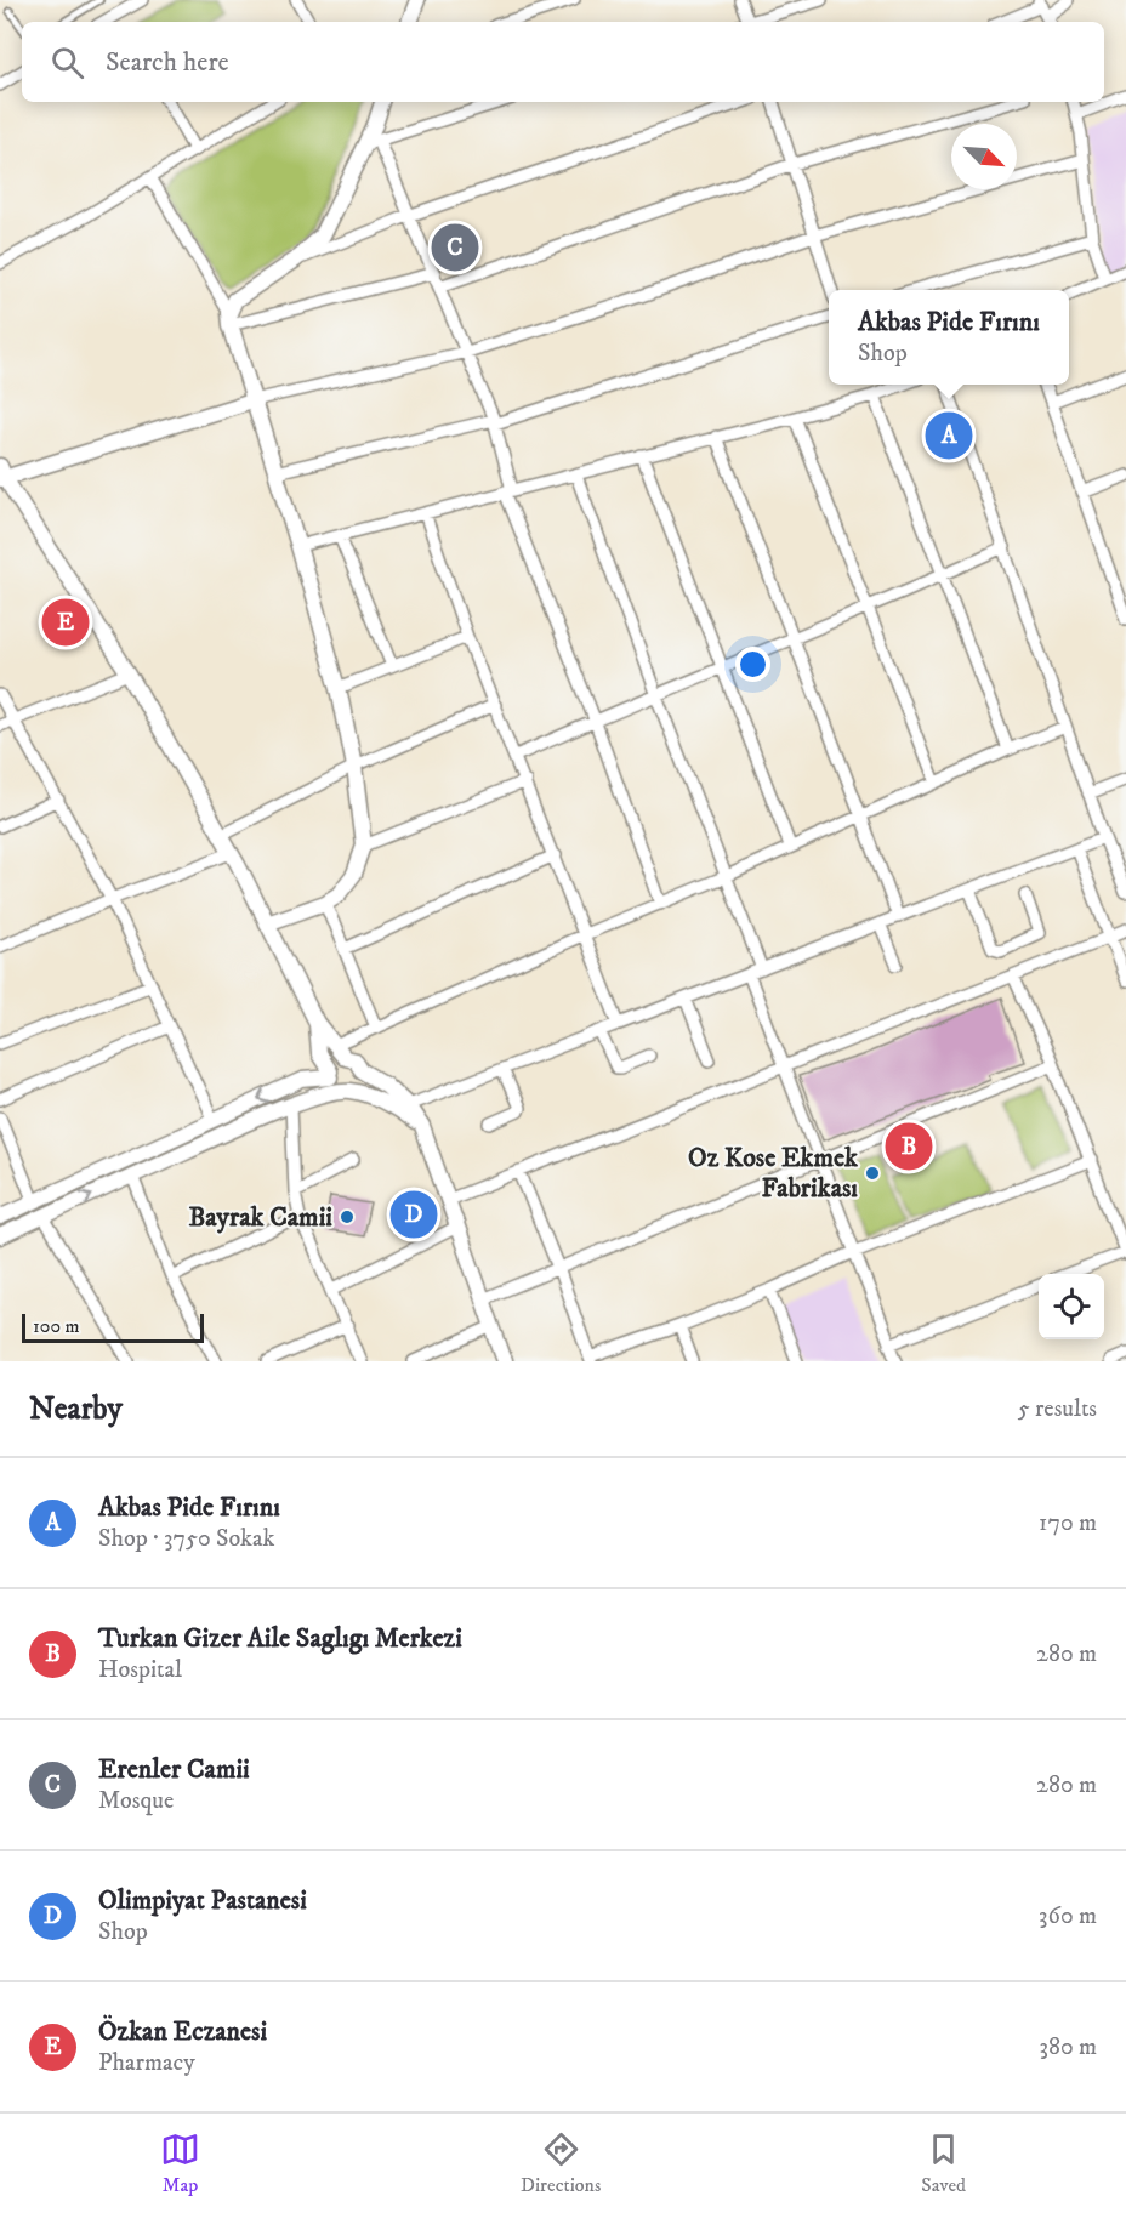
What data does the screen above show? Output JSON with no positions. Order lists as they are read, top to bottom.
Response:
{
  "places": ["Oz Kose Ekmek Fabrikası", "Bayrak Camii"],
  "scale_bar": "100 m",
  "north": "bottom right",
  "page": {
    "search": "Search here",
    "pins": [
      "C",
      "A",
      "E",
      "B",
      "D"
    ],
    "popup": ["Akbas Pide Fırını", "Shop"],
    "scale": "100 m",
    "heading": ["Nearby", "5 results"],
    "list": [
      {
        "mark": "A",
        "name": "Akbas Pide Fırını",
        "note": "Shop · 3750 Sokak",
        "value": "170 m"
      },
      {
        "mark": "B",
        "name": "Turkan Gizer Aile Saglıgı Merkezi",
        "note": "Hospital",
        "value": "280 m"
      },
      {
        "mark": "C",
        "name": "Erenler Camii",
        "note": "Mosque",
        "value": "280 m"
      },
      {
        "mark": "D",
        "name": "Olimpiyat Pastanesi",
        "note": "Shop",
        "value": "360 m"
      },
      {
        "mark": "E",
        "name": "Özkan Eczanesi",
        "note": "Pharmacy",
        "value": "380 m"
      }
    ],
    "nav": ["Map", "Directions", "Saved"]
  }
}
